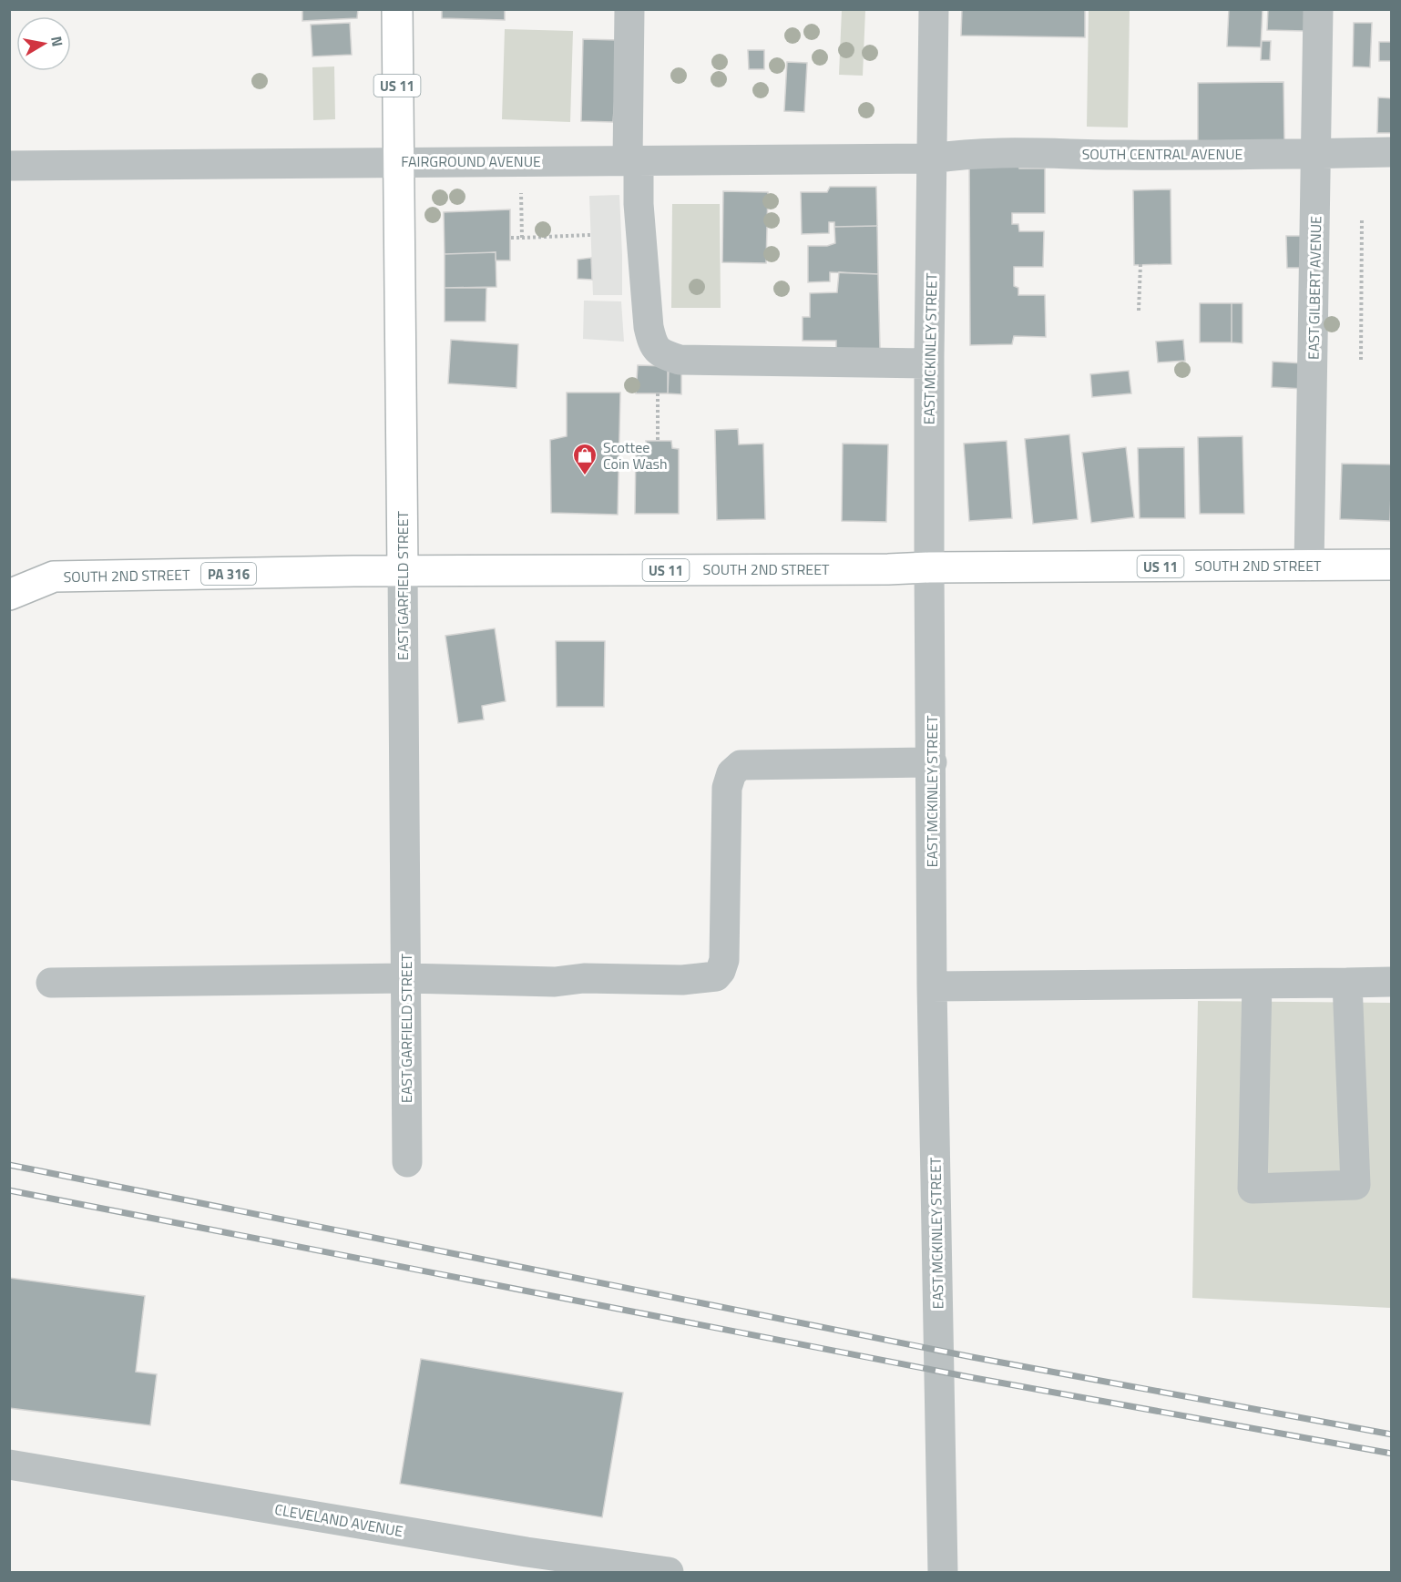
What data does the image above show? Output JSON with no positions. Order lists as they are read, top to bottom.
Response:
{
  "streets": {
    "main road": [
      "US 11",
      "SOUTH 2ND STREET",
      "PA 316",
      "EAST GARFIELD STREET"
    ],
    "street": [
      "SOUTH CENTRAL AVENUE",
      "FAIRGROUND AVENUE",
      "EAST GILBERT AVENUE",
      "EAST MCKINLEY STREET",
      "CLEVELAND AVENUE"
    ]
  },
  "crossings": [
    ["SOUTH CENTRAL AVENUE", "FAIRGROUND AVENUE"],
    ["SOUTH CENTRAL AVENUE", "EAST GILBERT AVENUE"],
    ["SOUTH CENTRAL AVENUE", "EAST MCKINLEY STREET"],
    ["FAIRGROUND AVENUE", "EAST MCKINLEY STREET"],
    ["FAIRGROUND AVENUE", "EAST GARFIELD STREET"],
    ["EAST GILBERT AVENUE", "SOUTH 2ND STREET"],
    ["EAST MCKINLEY STREET", "SOUTH 2ND STREET"],
    ["SOUTH 2ND STREET", "PA 316"],
    ["SOUTH 2ND STREET", "EAST GARFIELD STREET"]
  ],
  "places": {
    "shop": ["Scottee Coin Wash"]
  },
  "north": "right"
}
